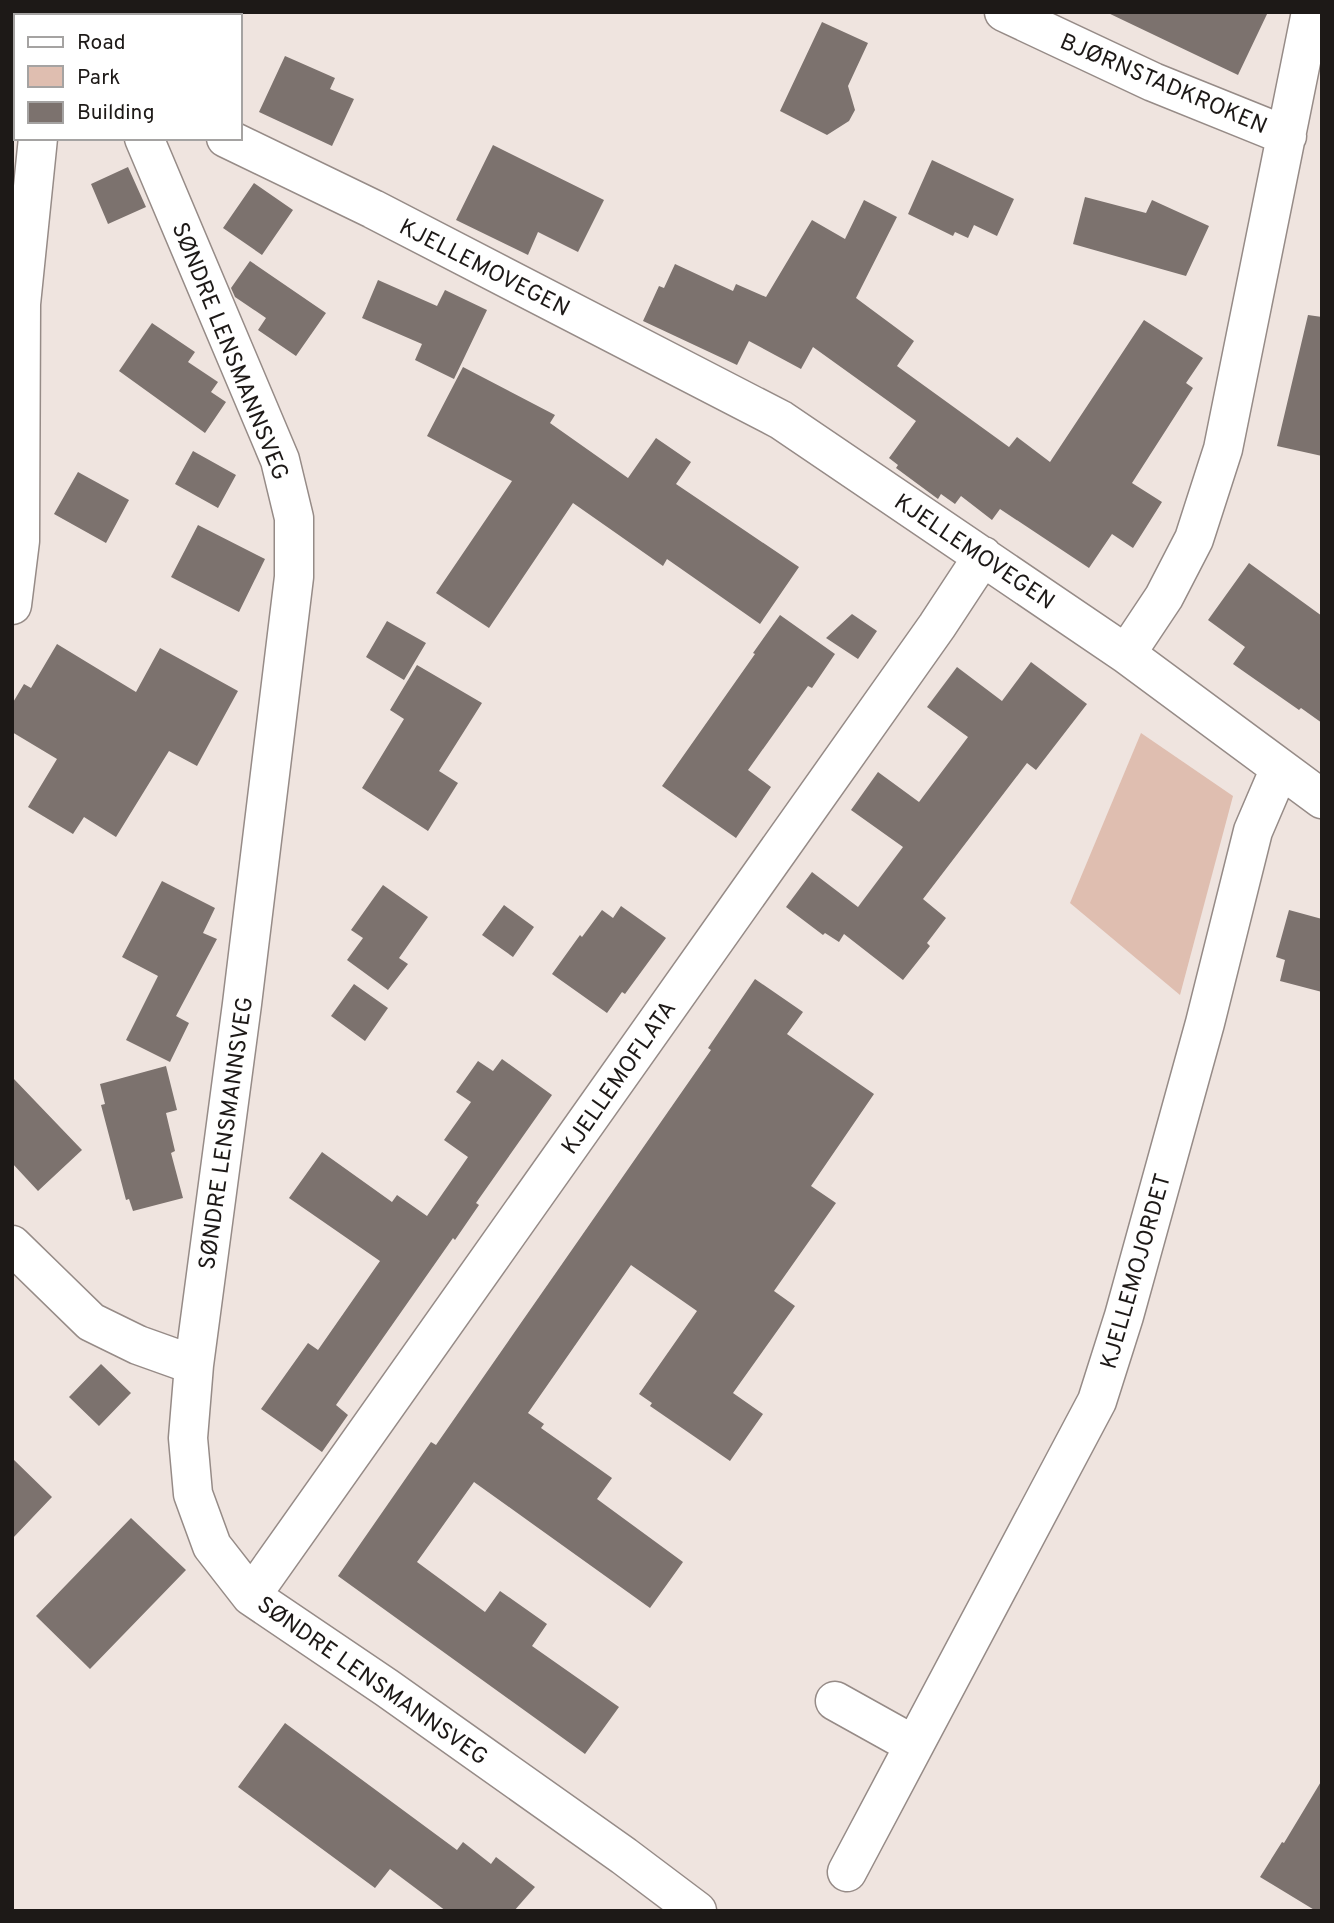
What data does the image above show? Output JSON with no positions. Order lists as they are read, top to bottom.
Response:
{
  "streets": {
    "street": [
      "BJØRNSTADKROKEN",
      "KJELLEMOVEGEN",
      "SØNDRE LENSMANNSVEG",
      "KJELLEMOFLATA",
      "KJELLEMOJORDET"
    ]
  },
  "crossings": [
    ["KJELLEMOVEGEN", "KJELLEMOFLATA"],
    ["SØNDRE LENSMANNSVEG", "KJELLEMOFLATA"]
  ],
  "legend": ["Road", "Park", "Building"]
}
